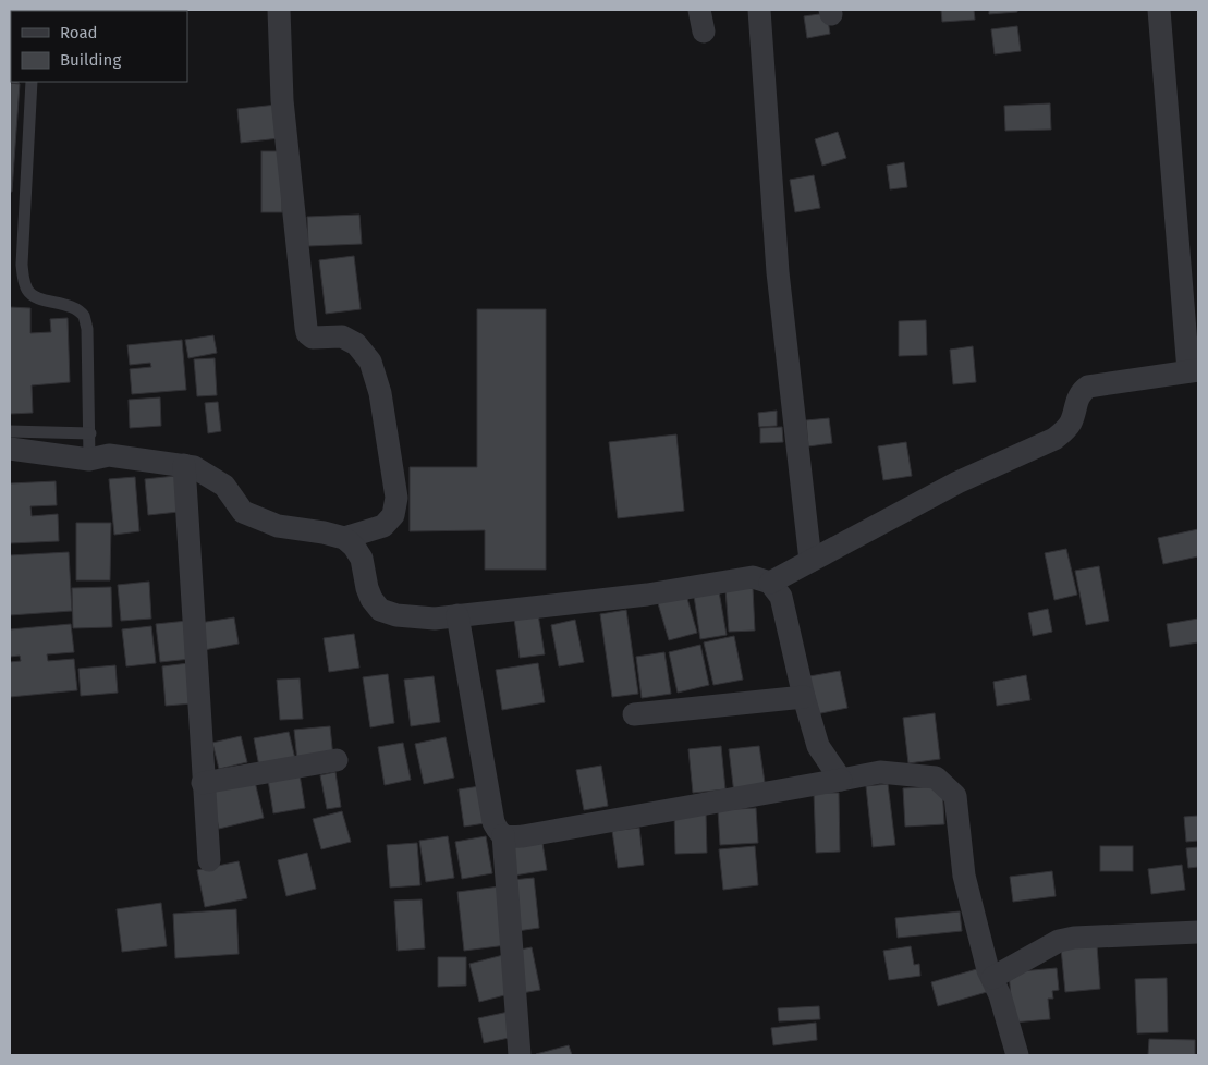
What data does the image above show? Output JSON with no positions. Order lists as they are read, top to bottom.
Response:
{
  "legend": ["Road", "Building"]
}
